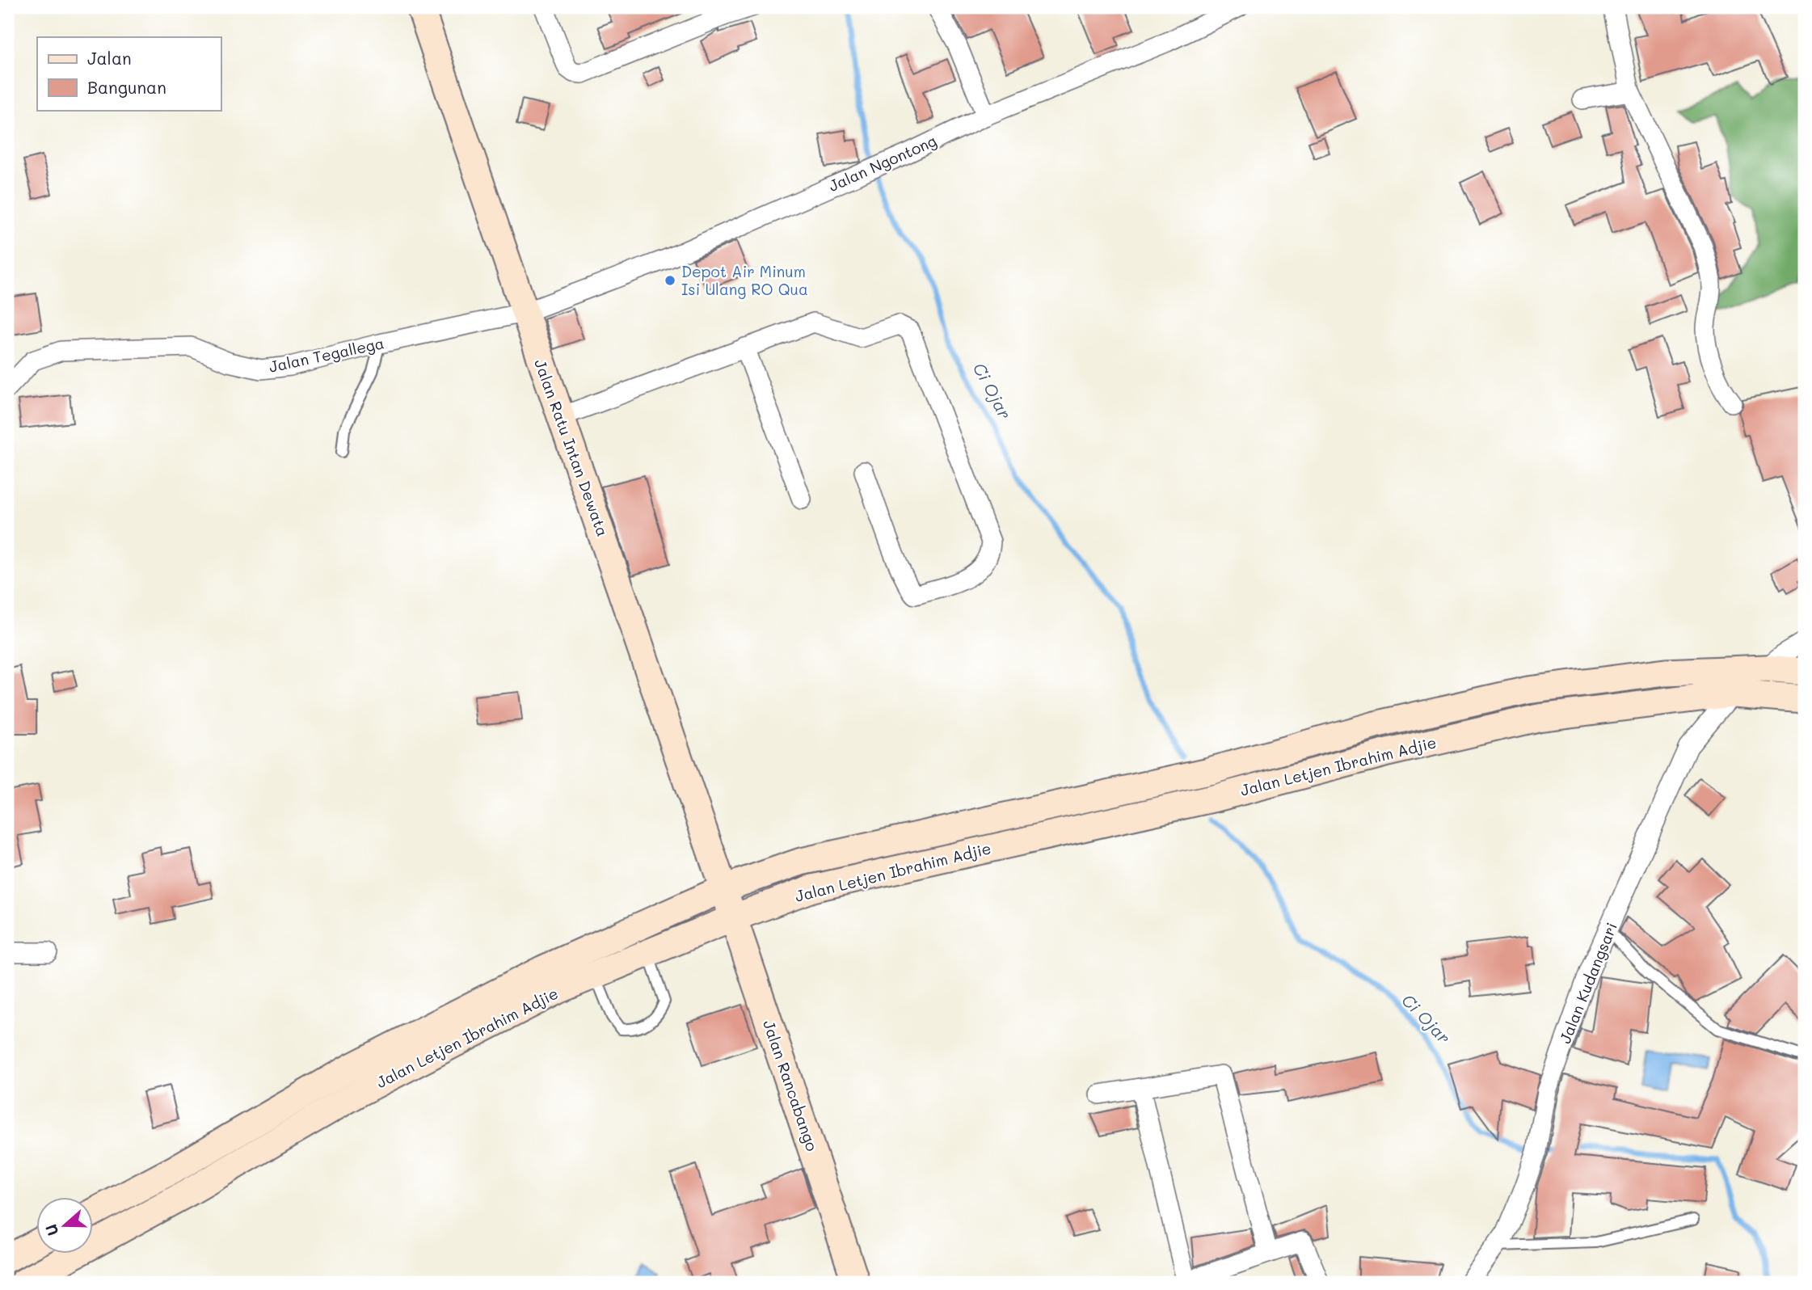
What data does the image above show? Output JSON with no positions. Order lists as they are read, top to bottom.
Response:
{
  "streets": {
    "street": [
      "Jalan Ngontong",
      "Jalan Tegallega",
      "Jalan Ratu Intan Dewata",
      "Jalan Letjen Ibrahim Adjie",
      "Jalan Kudangsari",
      "Jalan Rancabango"
    ]
  },
  "crossings": [
    ["Jalan Ngontong", "Jalan Tegallega"],
    ["Jalan Ngontong", "Jalan Ratu Intan Dewata"],
    ["Jalan Tegallega", "Jalan Ratu Intan Dewata"],
    ["Jalan Ratu Intan Dewata", "Jalan Letjen Ibrahim Adjie"],
    ["Jalan Ratu Intan Dewata", "Jalan Rancabango"],
    ["Jalan Letjen Ibrahim Adjie", "Jalan Kudangsari"],
    ["Jalan Letjen Ibrahim Adjie", "Jalan Rancabango"]
  ],
  "water": ["Ci Ojar"],
  "places": ["Depot Air Minum Isi Ulang RO Qua"],
  "legend": ["Jalan", "Bangunan"],
  "north": "left"
}
